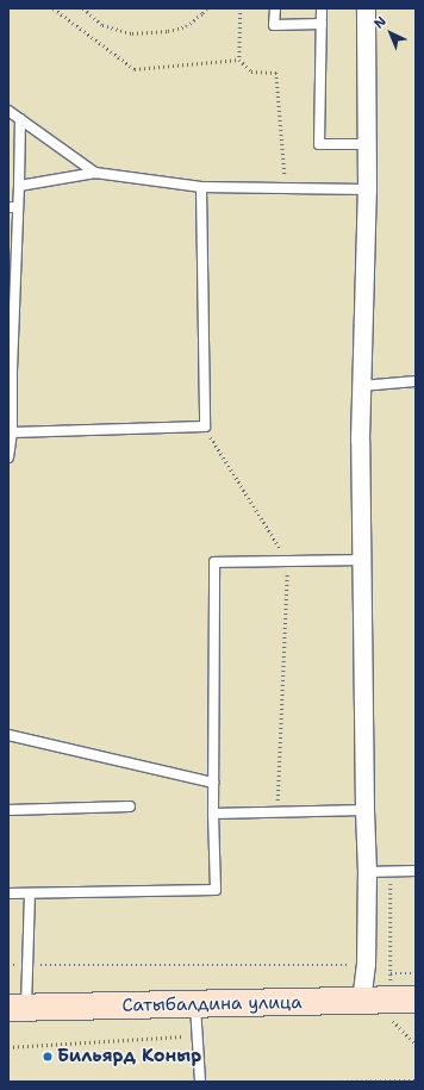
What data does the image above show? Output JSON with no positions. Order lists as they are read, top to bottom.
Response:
{
  "streets": {
    "street": ["Сатыбалдина улица"]
  },
  "places": ["Бильярд Коныр"],
  "north": "top left"
}
